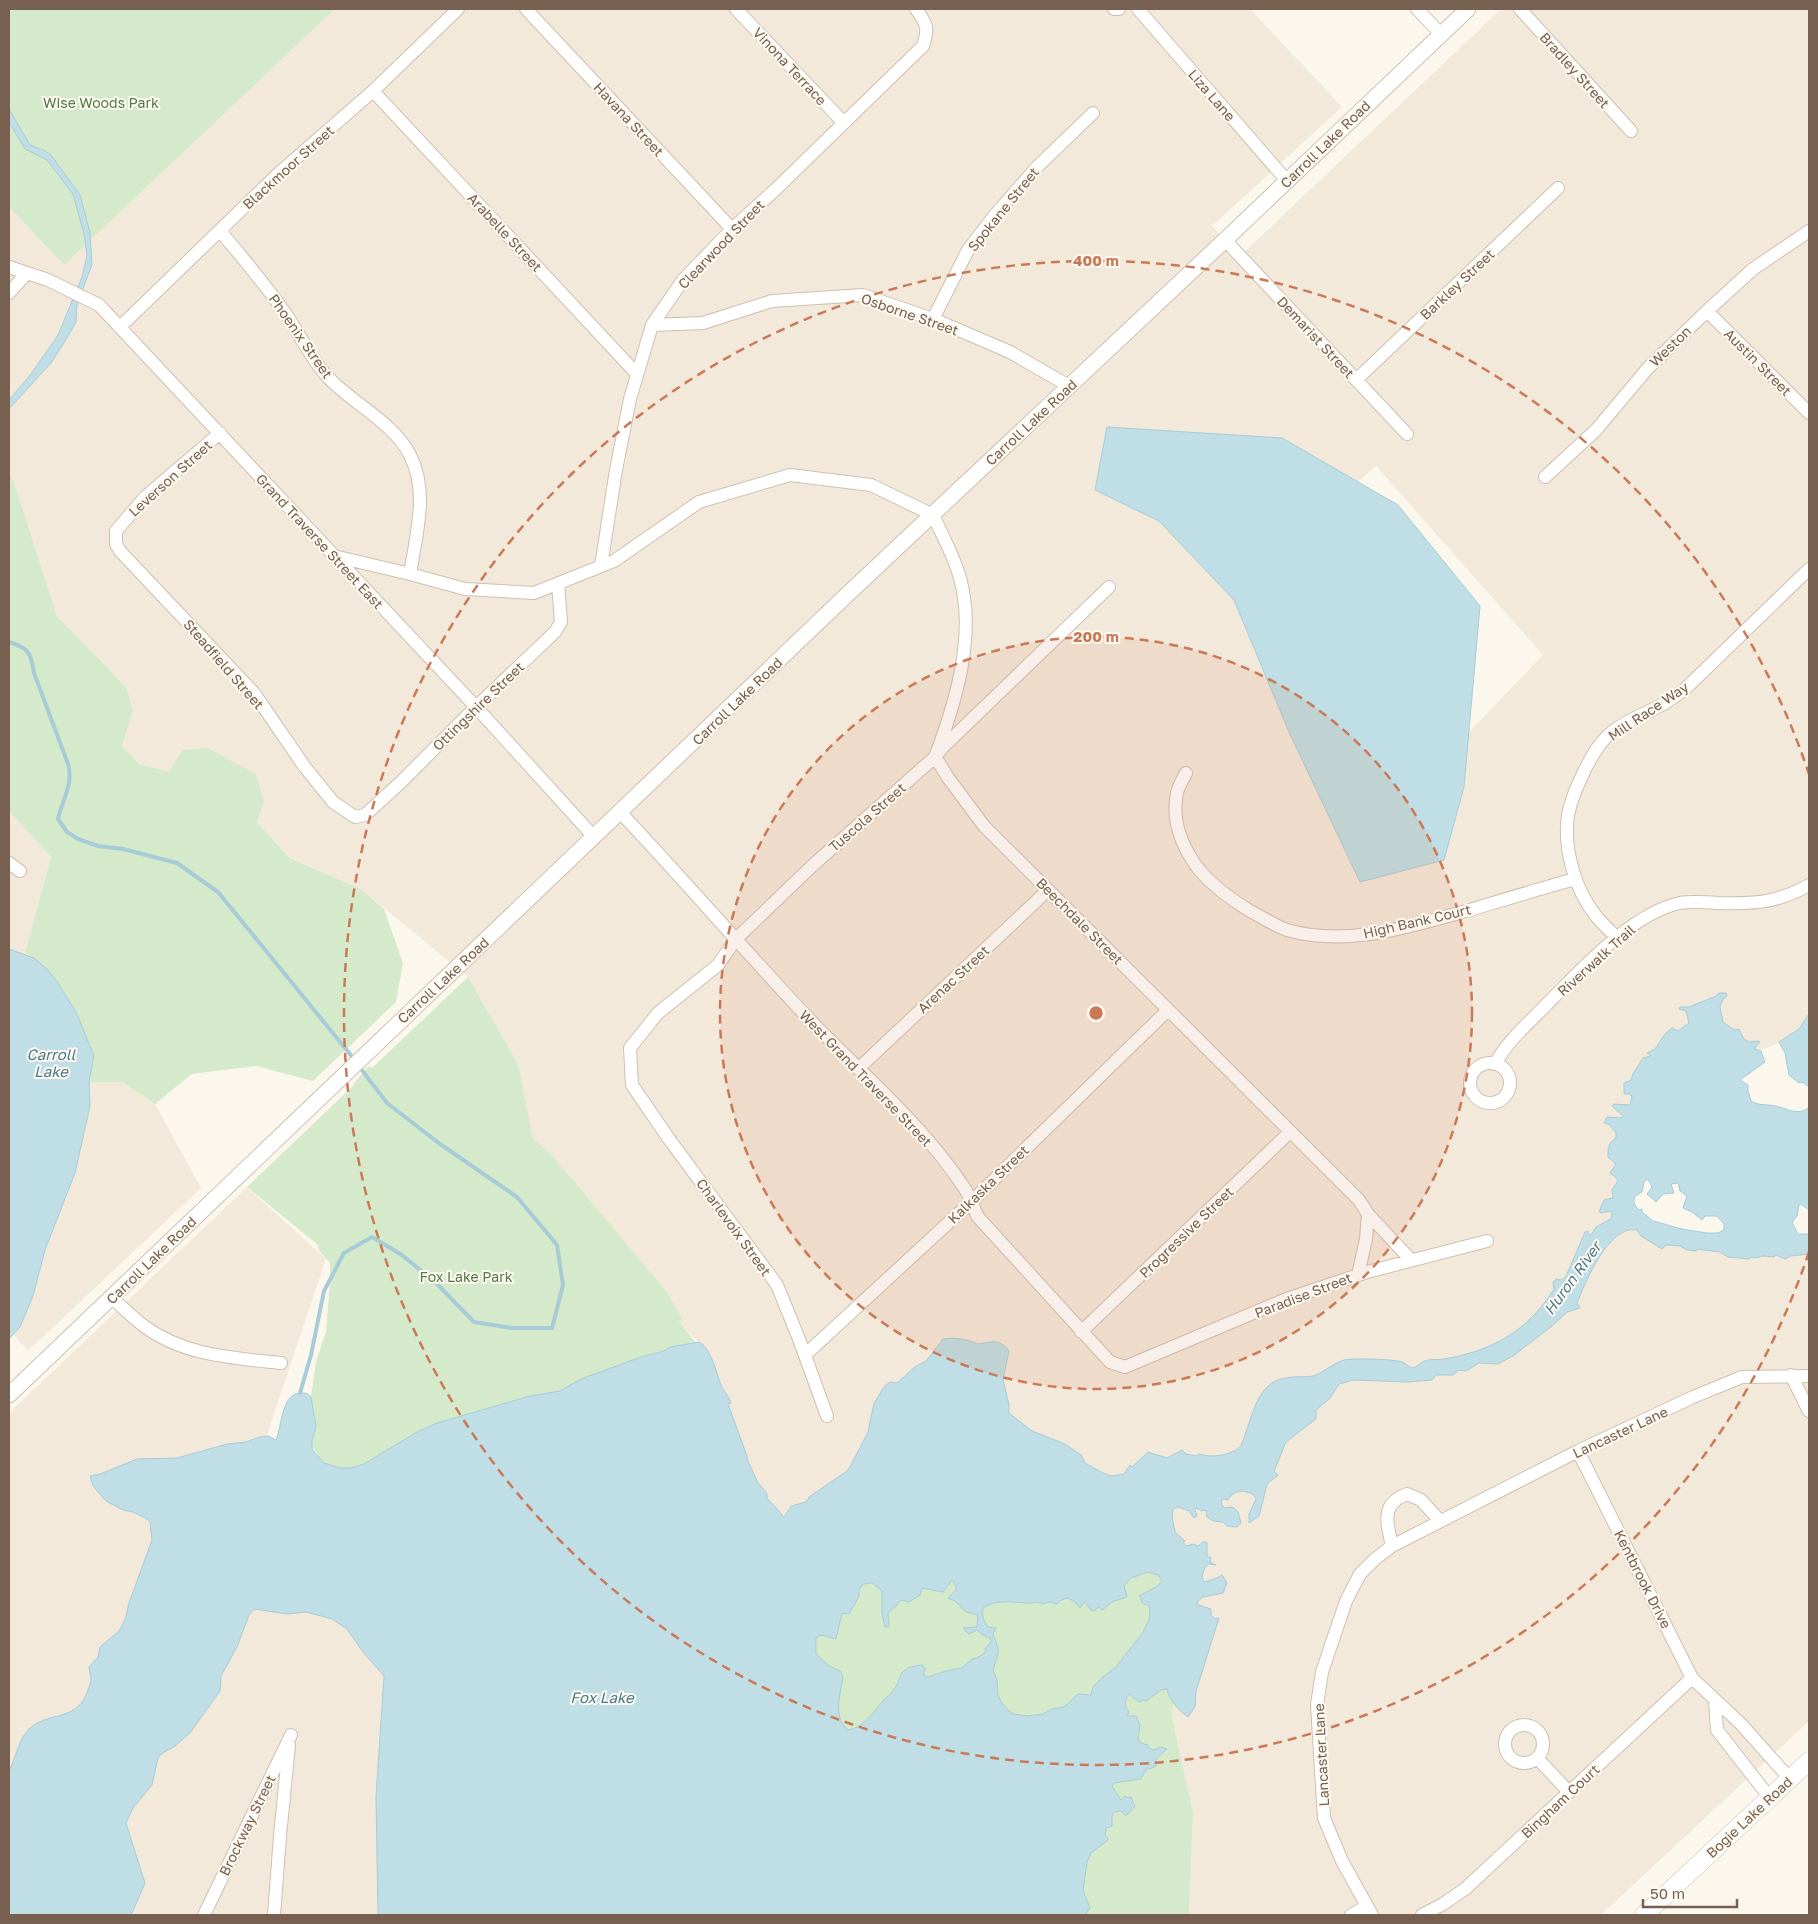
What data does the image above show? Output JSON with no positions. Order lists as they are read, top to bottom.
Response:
{
  "streets": {
    "main road": ["Bogie Lake Road"],
    "street": [
      "Vinona Terrace",
      "Bradley Street",
      "Liza Lane",
      "Havana Street",
      "Carroll Lake Road",
      "Blackmoor Street",
      "Spokane Street",
      "Arabelle Street",
      "Clearwood Street",
      "Barkley Street",
      "Osborne Street",
      "Phoenix Street",
      "Demarist Street",
      "Weston",
      "Austin Street",
      "Leverson Street",
      "Grand Traverse Street East",
      "Steadfield Street",
      "Ottingshire Street",
      "Mill Race Way",
      "Tuscola Street",
      "Beechdale Street",
      "High Bank Court",
      "Riverwalk Trail",
      "Arenac Street",
      "West Grand Traverse Street",
      "Kalkaska Street",
      "Charlevoix Street",
      "Progressive Street",
      "Paradise Street",
      "Lancaster Lane",
      "Kentbrook Drive",
      "Bingham Court",
      "Brockway Street"
    ]
  },
  "crossings": [
    ["Vinona Terrace", "Clearwood Street"],
    ["Liza Lane", "Carroll Lake Road"],
    ["Havana Street", "Clearwood Street"],
    ["Carroll Lake Road", "Osborne Street"],
    ["Carroll Lake Road", "Demarist Street"],
    ["Carroll Lake Road", "Grand Traverse Street East"],
    ["Carroll Lake Road", "West Grand Traverse Street"],
    ["Blackmoor Street", "Arabelle Street"],
    ["Blackmoor Street", "Phoenix Street"],
    ["Blackmoor Street", "Grand Traverse Street East"],
    ["Spokane Street", "Osborne Street"],
    ["Arabelle Street", "Clearwood Street"],
    ["Clearwood Street", "Osborne Street"],
    ["Barkley Street", "Demarist Street"],
    ["Weston", "Austin Street"],
    ["Leverson Street", "Grand Traverse Street East"],
    ["Leverson Street", "Steadfield Street"],
    ["Grand Traverse Street East", "Ottingshire Street"],
    ["Steadfield Street", "Ottingshire Street"],
    ["Mill Race Way", "High Bank Court"],
    ["Mill Race Way", "Riverwalk Trail"],
    ["Tuscola Street", "Beechdale Street"],
    ["Tuscola Street", "West Grand Traverse Street"],
    ["Tuscola Street", "Charlevoix Street"],
    ["Beechdale Street", "Arenac Street"],
    ["Beechdale Street", "Kalkaska Street"],
    ["Beechdale Street", "Progressive Street"],
    ["Beechdale Street", "Paradise Street"],
    ["Arenac Street", "West Grand Traverse Street"],
    ["West Grand Traverse Street", "Kalkaska Street"],
    ["West Grand Traverse Street", "Progressive Street"],
    ["West Grand Traverse Street", "Paradise Street"],
    ["Kalkaska Street", "Charlevoix Street"],
    ["Lancaster Lane", "Kentbrook Drive"],
    ["Kentbrook Drive", "Bingham Court"],
    ["Kentbrook Drive", "Bogie Lake Road"]
  ],
  "water": ["Carroll Lake", "Huron River", "Fox Lake"],
  "parks": ["Wise Woods Park", "Fox Lake Park"],
  "scale_bar": "50 m",
  "rings": ["400 m", "200 m"]
}
